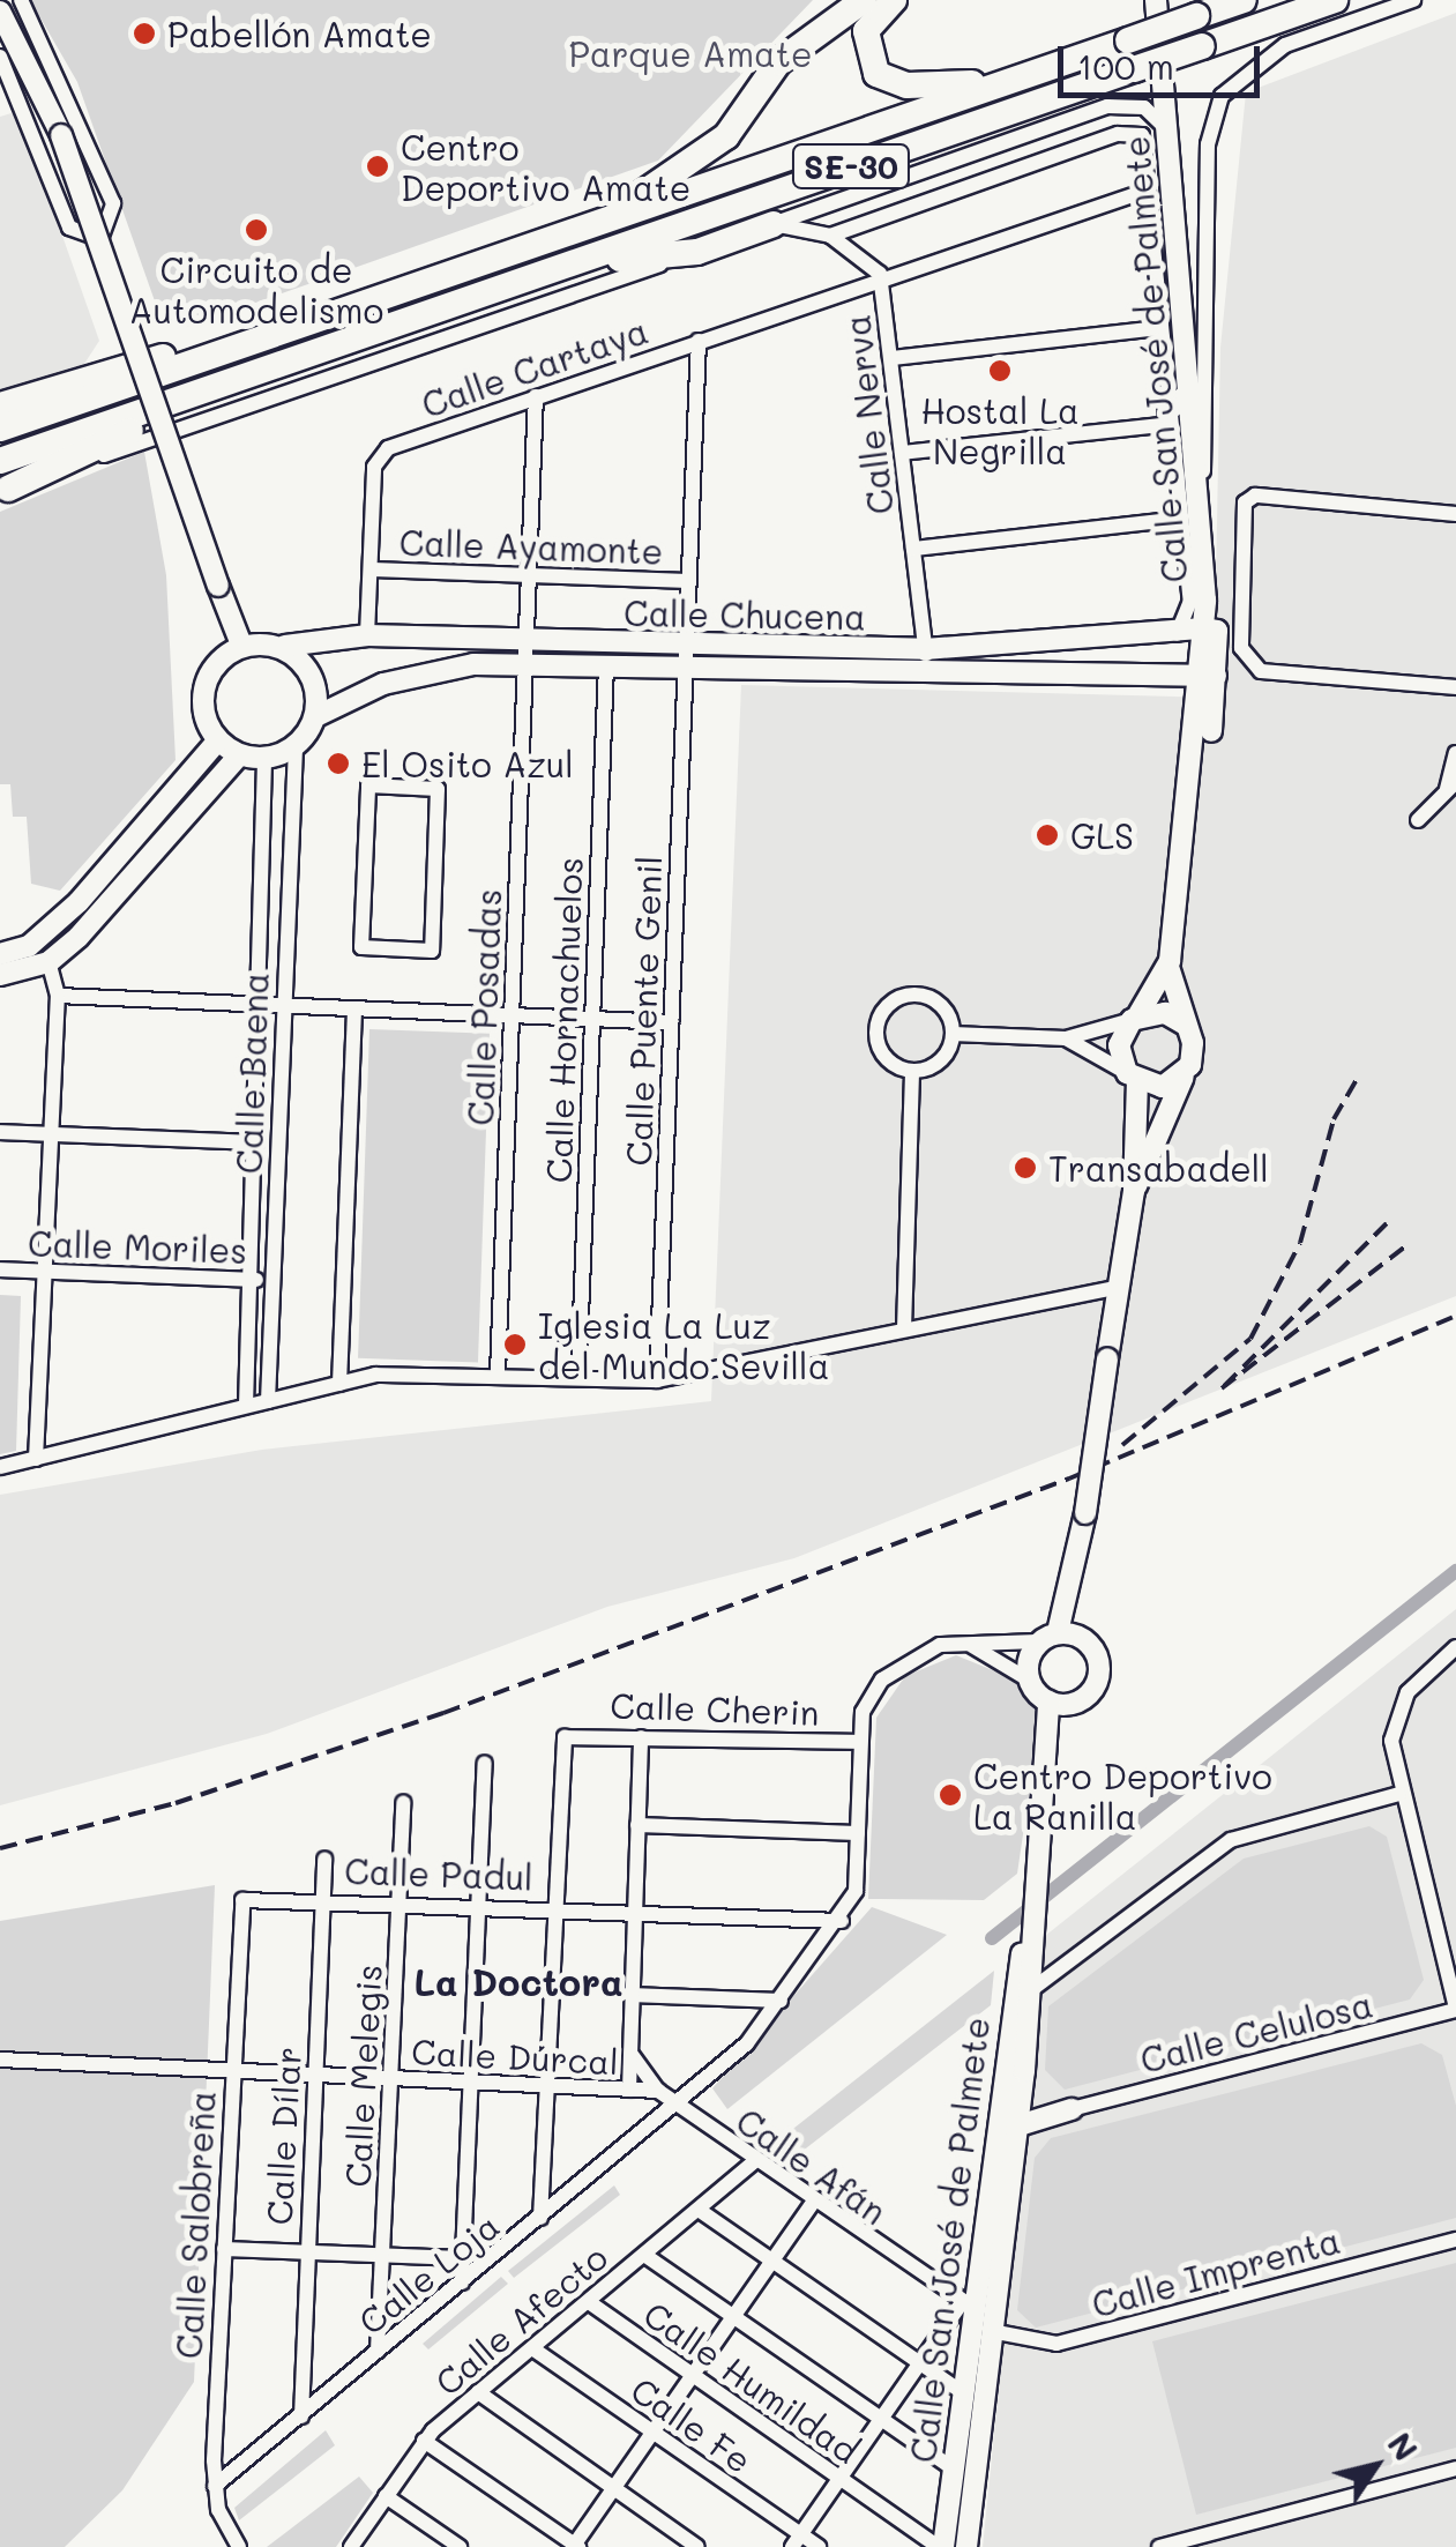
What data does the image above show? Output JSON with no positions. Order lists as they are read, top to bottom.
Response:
{
  "streets": {
    "highway": ["SE-30"],
    "street": [
      "Calle San José de Palmete",
      "Calle Cartaya",
      "Calle Nerva",
      "Calle Ayamonte",
      "Calle Chucena",
      "Calle Posadas",
      "Calle Puente Genil",
      "Calle Hornachuelos",
      "Calle Baena",
      "Calle Moriles",
      "Calle Cherin",
      "Calle Padul",
      "Calle Celulosa",
      "Calle Dúrcal",
      "Calle Melegis",
      "Calle Dílar",
      "Calle Afán",
      "Calle Salobreña",
      "Calle Imprenta",
      "Calle Loja",
      "Calle Afecto",
      "Calle Humildad",
      "Calle Fe"
    ]
  },
  "crossings": [
    ["Calle San José de Palmete", "Calle Cartaya"],
    ["Calle San José de Palmete", "Calle Nerva"],
    ["Calle San José de Palmete", "Calle Chucena"],
    ["Calle San José de Palmete", "Calle Afán"],
    ["Calle San José de Palmete", "Calle Imprenta"],
    ["Calle San José de Palmete", "Calle Humildad"],
    ["Calle Cartaya", "Calle Nerva"],
    ["Calle Cartaya", "Calle Ayamonte"],
    ["Calle Cartaya", "Calle Chucena"],
    ["Calle Cartaya", "Calle Posadas"],
    ["Calle Cartaya", "Calle Puente Genil"],
    ["Calle Nerva", "Calle Chucena"],
    ["Calle Ayamonte", "Calle Posadas"],
    ["Calle Ayamonte", "Calle Puente Genil"],
    ["Calle Chucena", "Calle Posadas"],
    ["Calle Chucena", "Calle Puente Genil"],
    ["Calle Chucena", "Calle Hornachuelos"],
    ["Calle Chucena", "Calle Baena"],
    ["Calle Baena", "Calle Moriles"],
    ["Calle Cherin", "Calle Padul"],
    ["Calle Padul", "Calle Melegis"],
    ["Calle Padul", "Calle Dílar"],
    ["Calle Padul", "Calle Salobreña"],
    ["Calle Padul", "Calle Loja"],
    ["Calle Dúrcal", "Calle Melegis"],
    ["Calle Dúrcal", "Calle Dílar"],
    ["Calle Dúrcal", "Calle Afán"],
    ["Calle Dúrcal", "Calle Salobreña"],
    ["Calle Melegis", "Calle Loja"],
    ["Calle Dílar", "Calle Loja"],
    ["Calle Afán", "Calle Loja"],
    ["Calle Afán", "Calle Afecto"],
    ["Calle Salobreña", "Calle Loja"],
    ["Calle Afecto", "Calle Humildad"],
    ["Calle Afecto", "Calle Fe"]
  ],
  "districts": ["La Doctora"],
  "parks": ["Parque Amate"],
  "places": [
    "Pabellón Amate",
    "Centro Deportivo Amate",
    "Circuito de Automodelismo",
    "Hostal La Negrilla",
    "El Osito Azul",
    "GLS",
    "Transabadell",
    "Iglesia La Luz del Mundo Sevilla",
    "Centro Deportivo La Ranilla"
  ],
  "scale_bar": "100 m",
  "north": "top right"
}
